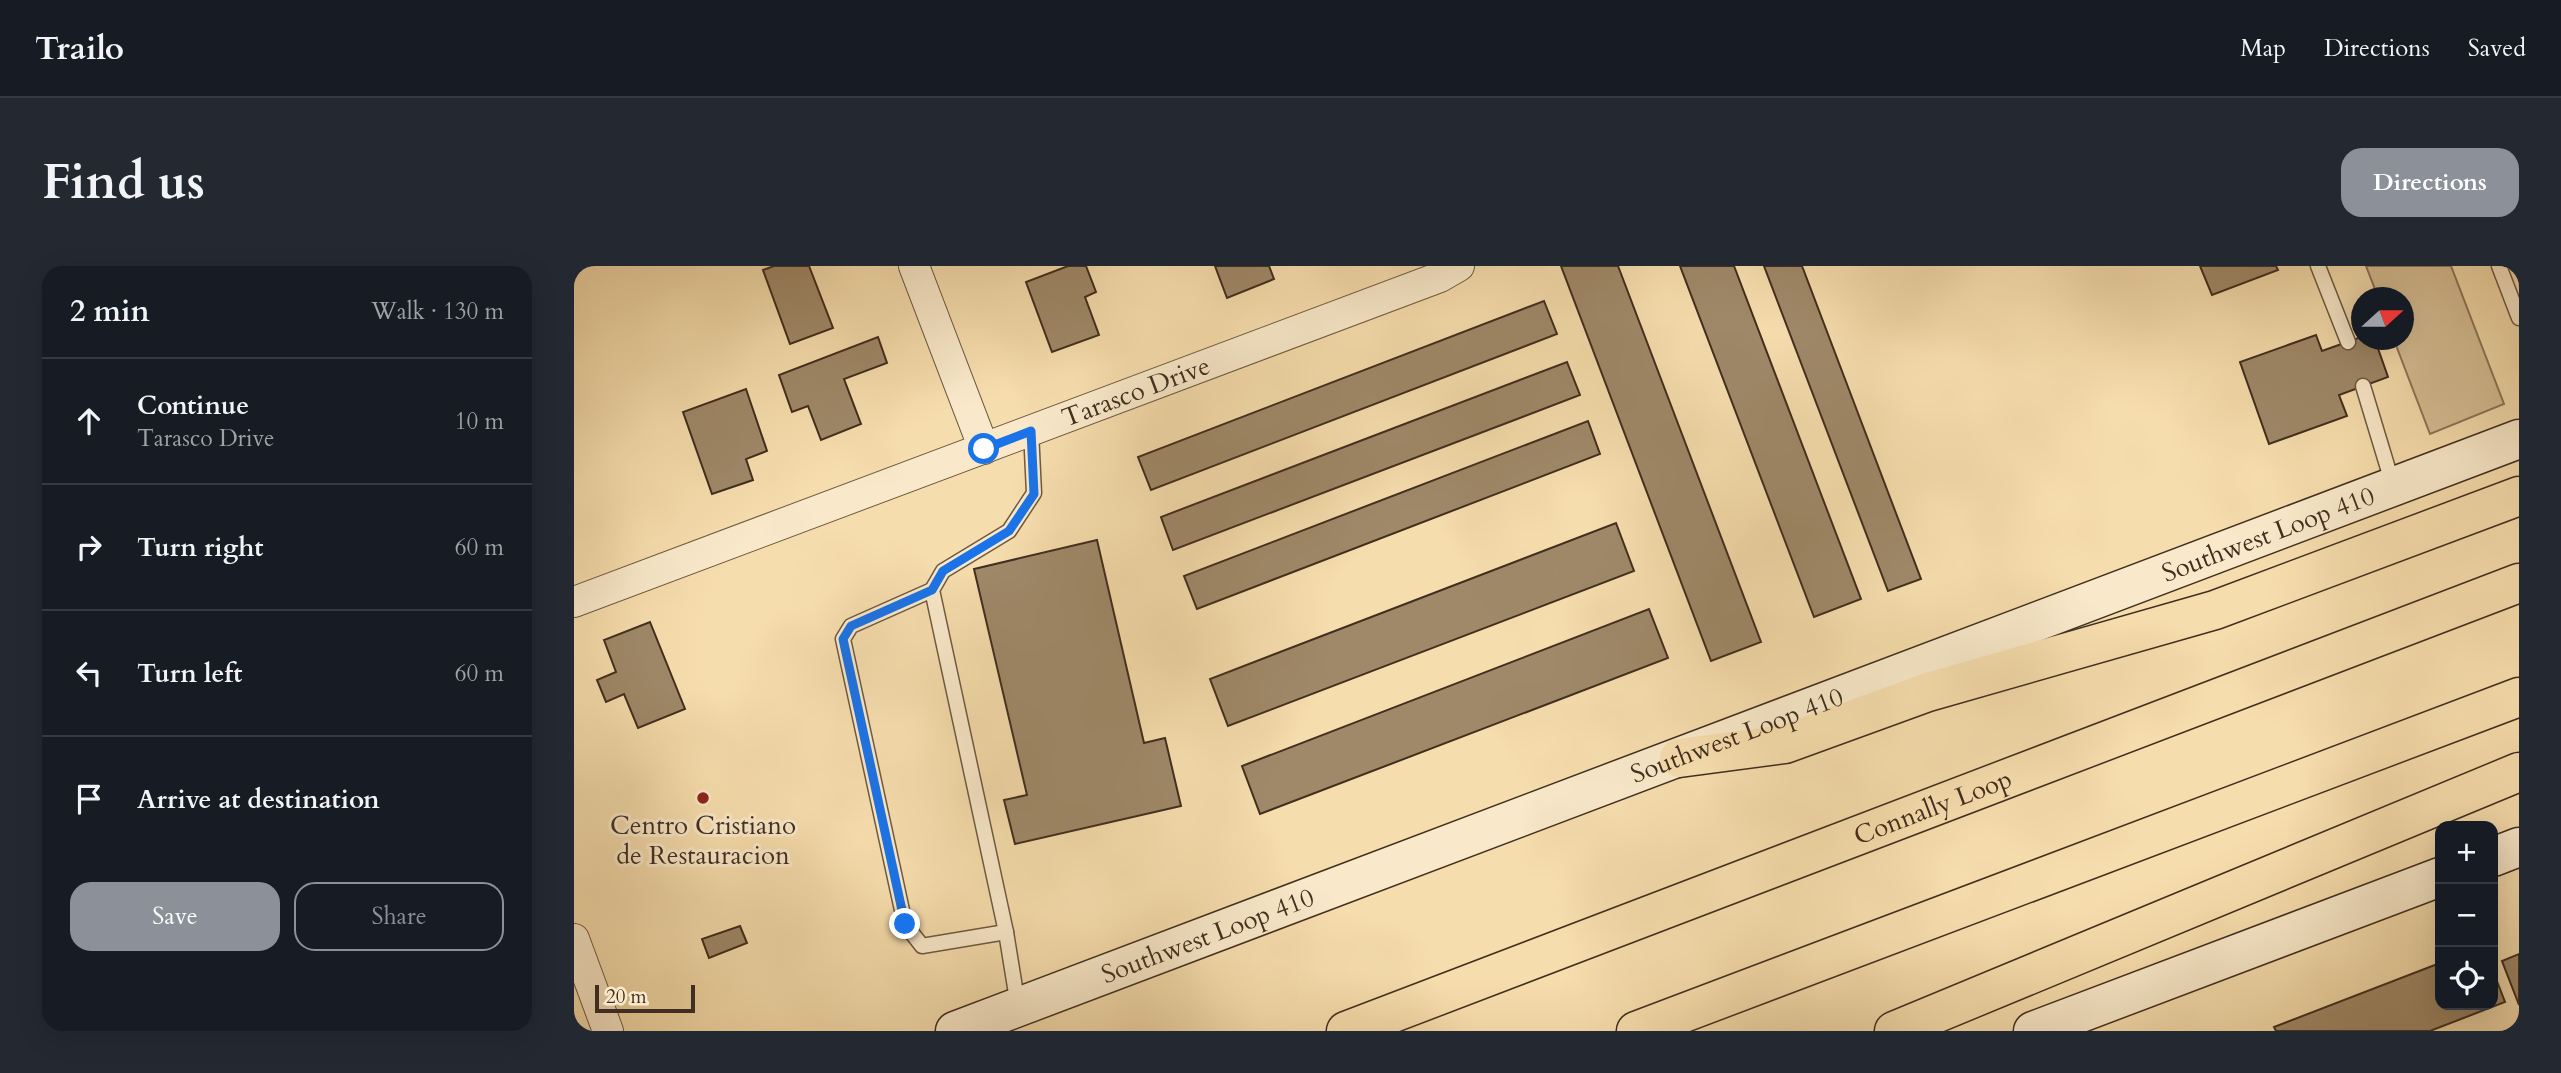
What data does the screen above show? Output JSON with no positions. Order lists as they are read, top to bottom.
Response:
{
  "streets": {
    "highway": ["Connally Loop"],
    "main road": ["Southwest Loop 410"],
    "street": ["Tarasco Drive"]
  },
  "places": ["Centro Cristiano de Restauracion"],
  "scale_bar": "20 m",
  "north": "right",
  "page": {
    "header": "Trailo",
    "nav": ["Map", "Directions", "Saved"],
    "buttons": [
      "Directions",
      ["Save", "Share"]
    ],
    "title": "Find us",
    "heading": ["2 min", "Walk · 130 m"],
    "list": [
      ["Continue", "Tarasco Drive", "10 m"],
      ["Turn right", "60 m"],
      ["Turn left", "60 m"],
      "Arrive at destination"
    ],
    "map_buttons": ["+", "−"],
    "scale": "20 m"
  }
}
